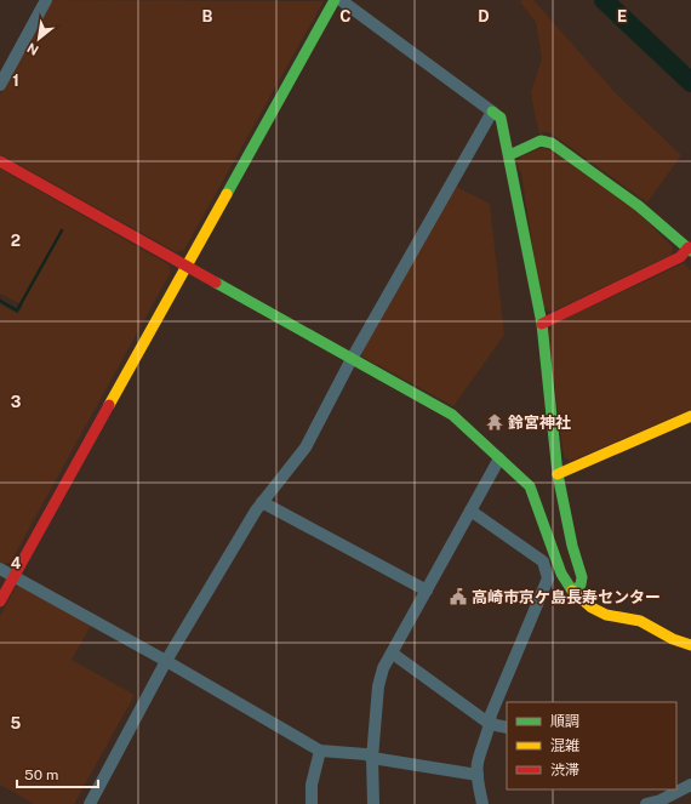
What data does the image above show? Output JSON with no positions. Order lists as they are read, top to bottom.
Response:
{
  "places": {
    "temple": ["鈴宮神社"],
    "public building": ["高崎市京ケ島長寿センター"]
  },
  "legend": ["順調", "混雑", "渋滞"],
  "scale_bar": "50 m",
  "north": "bottom left",
  "grid": {
    "columns": [
      "B",
      "C",
      "D",
      "E"
    ],
    "rows": [
      "1",
      "2",
      "3",
      "4",
      "5"
    ]
  }
}
